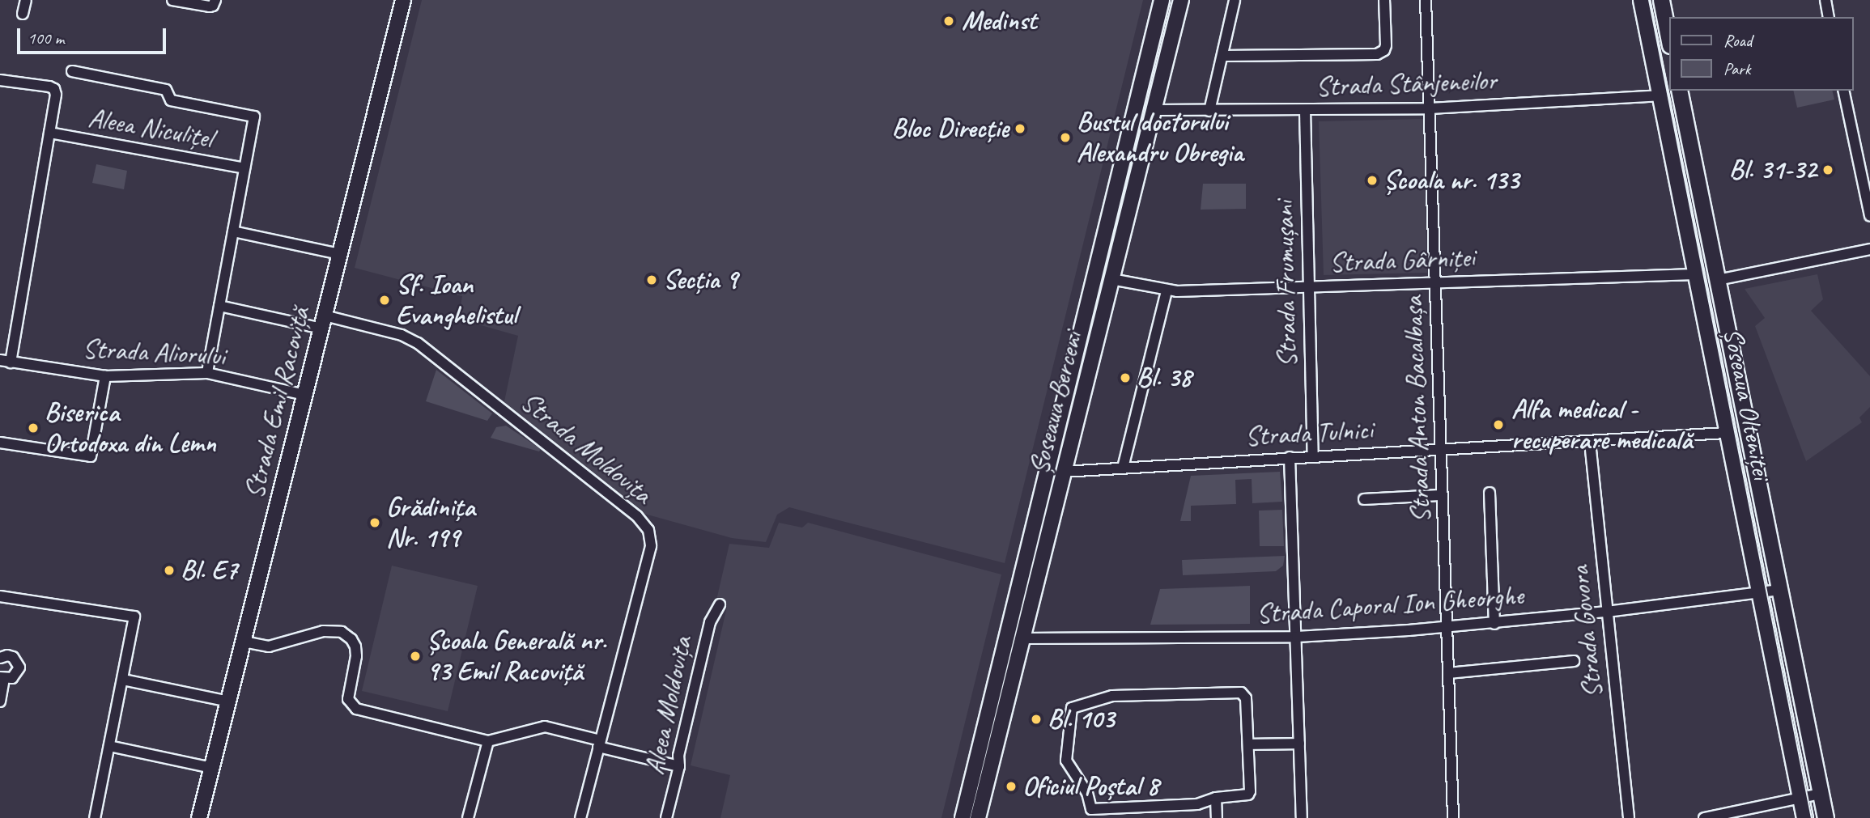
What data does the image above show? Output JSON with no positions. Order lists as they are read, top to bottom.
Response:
{
  "streets": {
    "main road": ["Strada Emil Racoviță", "Șoseaua Berceni", "Șoseaua Olteniței"],
    "street": [
      "Strada Stânjeneilor",
      "Aleea Niculițel",
      "Strada Gârniței",
      "Strada Frumușani",
      "Strada Aliorului",
      "Strada Anton Bacalbașa",
      "Strada Tulnici",
      "Strada Moldovița",
      "Strada Caporal Ion Gheorghe",
      "Strada Govora",
      "Aleea Moldovița"
    ]
  },
  "crossings": [
    ["Strada Stânjeneilor", "Strada Frumușani"],
    ["Strada Stânjeneilor", "Șoseaua Berceni"],
    ["Strada Stânjeneilor", "Șoseaua Olteniței"],
    ["Strada Stânjeneilor", "Strada Anton Bacalbașa"],
    ["Aleea Niculițel", "Strada Aliorului"],
    ["Aleea Niculițel", "Strada Moldovița"],
    ["Strada Gârniței", "Strada Frumușani"],
    ["Strada Gârniței", "Șoseaua Berceni"],
    ["Strada Gârniței", "Șoseaua Olteniței"],
    ["Strada Gârniței", "Strada Anton Bacalbașa"],
    ["Strada Frumușani", "Strada Tulnici"],
    ["Strada Aliorului", "Strada Emil Racoviță"],
    ["Strada Emil Racoviță", "Strada Moldovița"],
    ["Șoseaua Berceni", "Strada Tulnici"],
    ["Șoseaua Berceni", "Strada Caporal Ion Gheorghe"],
    ["Șoseaua Olteniței", "Strada Tulnici"],
    ["Șoseaua Olteniței", "Strada Caporal Ion Gheorghe"],
    ["Strada Anton Bacalbașa", "Strada Tulnici"],
    ["Strada Anton Bacalbașa", "Strada Caporal Ion Gheorghe"],
    ["Strada Tulnici", "Strada Govora"],
    ["Strada Caporal Ion Gheorghe", "Strada Govora"]
  ],
  "places": [
    "Medinst",
    "Bloc Direcție",
    "Bustul doctorului Alexandru Obregia",
    "Bl. 31-32",
    "Școala nr. 133",
    "Secția 9",
    "Sf. Ioan Evanghelistul",
    "Bl. 38",
    "Alfa medical - recuperare medicală",
    "Biserica Ortodoxa din Lemn",
    "Grădinița Nr. 199",
    "Bl. E7",
    "Școala Generală nr. 93 Emil Racoviță",
    "Bl. 103",
    "Oficiul Poștal 8"
  ],
  "legend": ["Road", "Park"],
  "scale_bar": "100 m"
}
